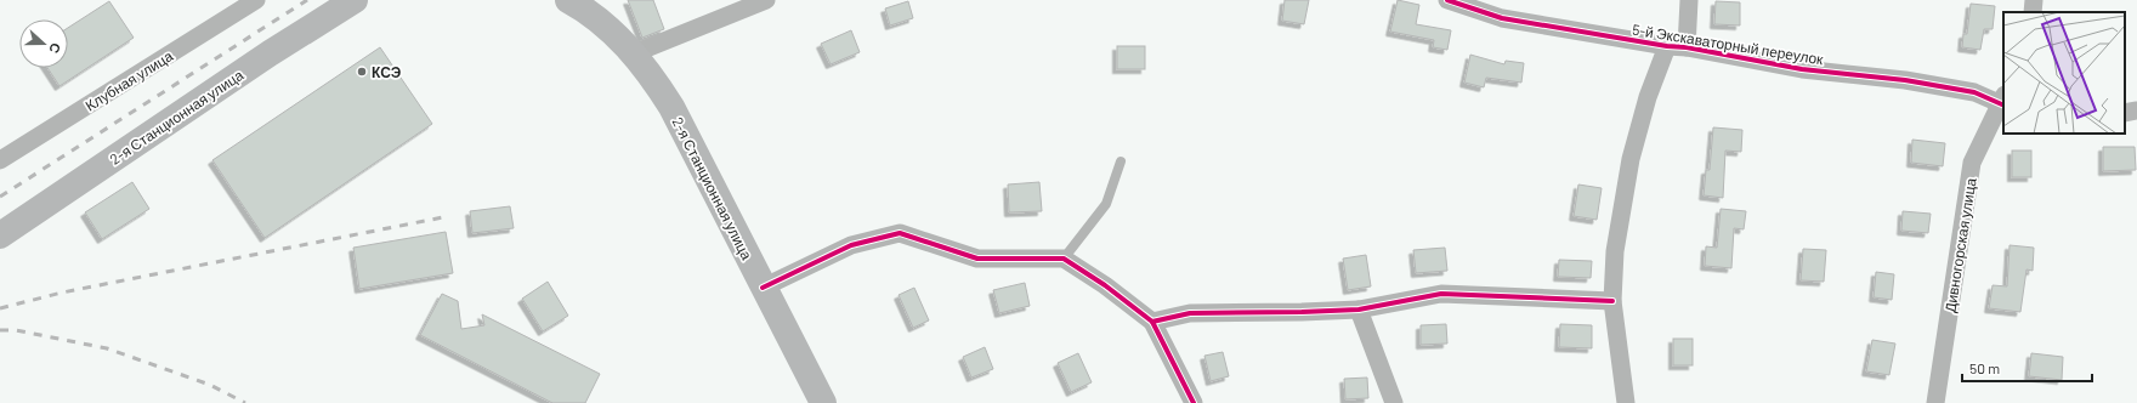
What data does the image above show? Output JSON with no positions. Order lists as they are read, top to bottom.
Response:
{
  "streets": {
    "main road": ["2-я Станционная улица"],
    "street": ["5-й Экскаваторный переулок", "Клубная улица", "Дивногорская улица"]
  },
  "crossings": [
    ["5-й Экскаваторный переулок", "Дивногорская улица"]
  ],
  "places": ["КСЭ"],
  "scale_bar": "50 m",
  "north": "right"
}
